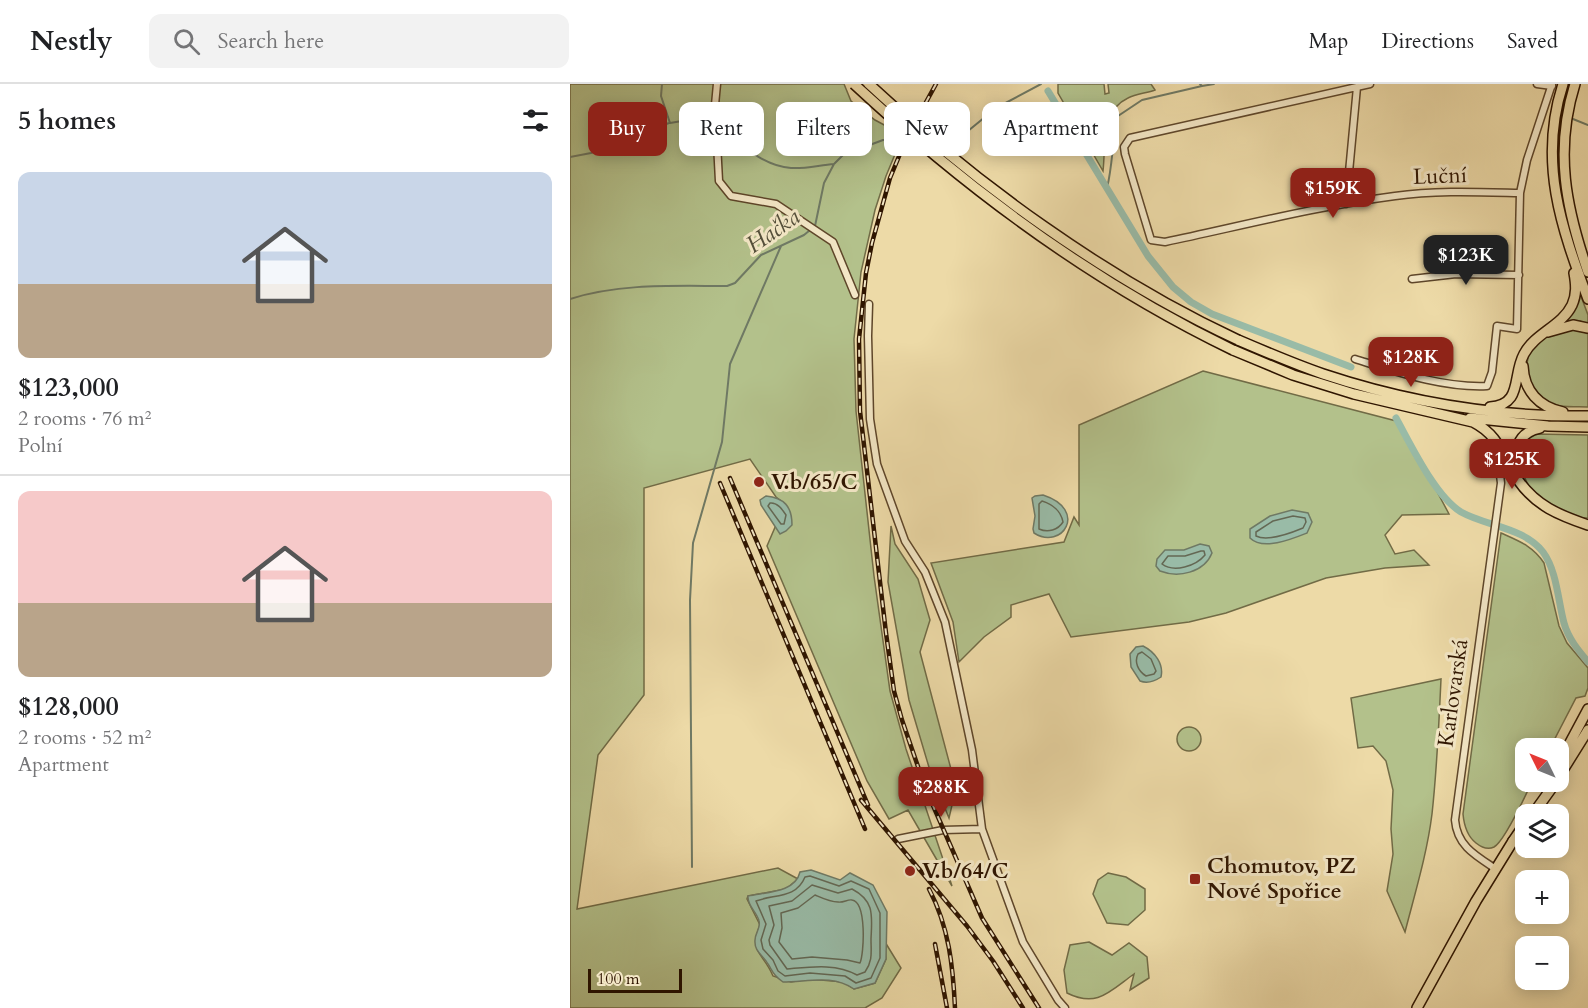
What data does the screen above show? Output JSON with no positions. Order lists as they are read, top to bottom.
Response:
{
  "streets": {
    "street": ["Luční", "Karlovarská"]
  },
  "water": ["Hačka"],
  "places": {
    "other": ["V.b/65/C", "V.b/64/C"],
    "transit": ["Chomutov, PZ Nové Spořice"]
  },
  "scale_bar": "100 m",
  "north": "top left",
  "page": {
    "header": "Nestly",
    "search": "Search here",
    "nav": ["Map", "Directions", "Saved"],
    "heading": "5 homes",
    "chip": [
      "Buy",
      "Rent",
      "Filters",
      "New",
      "Apartment"
    ],
    "list": [
      {
        "name": "$123,000",
        "note": "2 rooms · 76 m² · Polní"
      },
      {
        "name": "$128,000",
        "note": "2 rooms · 52 m² · Apartment"
      }
    ],
    "price": [
      "$159K",
      "$123K",
      "$128K",
      "$125K",
      "$288K"
    ],
    "map_buttons": ["+", "−"],
    "scale": "100 m"
  }
}
